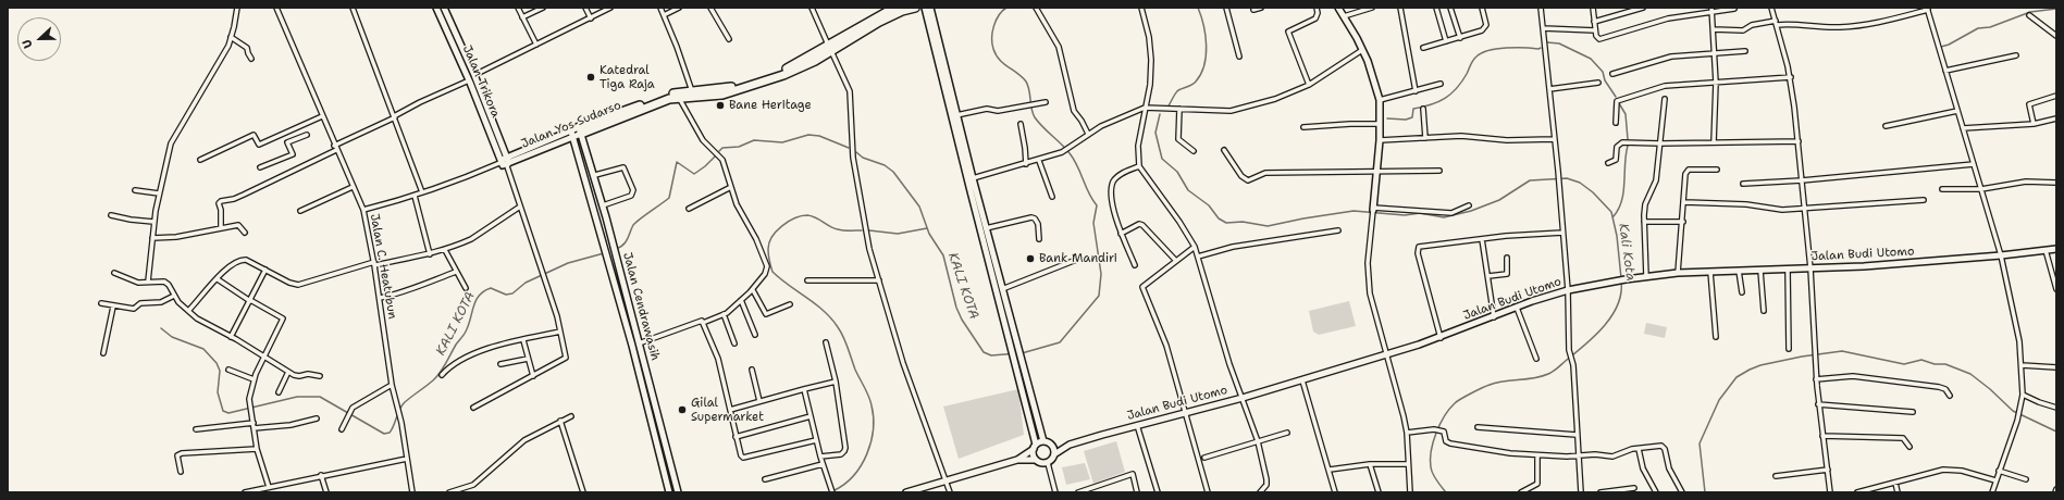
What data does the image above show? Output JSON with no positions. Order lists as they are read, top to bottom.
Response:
{
  "streets": {
    "highway": ["Jalan Yos Sudarso"],
    "street": [
      "Jalan Trikora",
      "Jalan Budi Utomo",
      "Jalan C. Heatubun",
      "Jalan Cendrawasih"
    ]
  },
  "crossings": [
    ["Jalan Trikora", "Jalan Yos Sudarso"],
    ["Jalan Yos Sudarso", "Jalan Cendrawasih"]
  ],
  "water": ["Kali Kota", "KALI KOTA"],
  "places": [
    "Katedral Tiga Raja",
    "Bane Heritage",
    "Bank Mandiri",
    "Gilal Supermarket"
  ],
  "north": "left"
}
